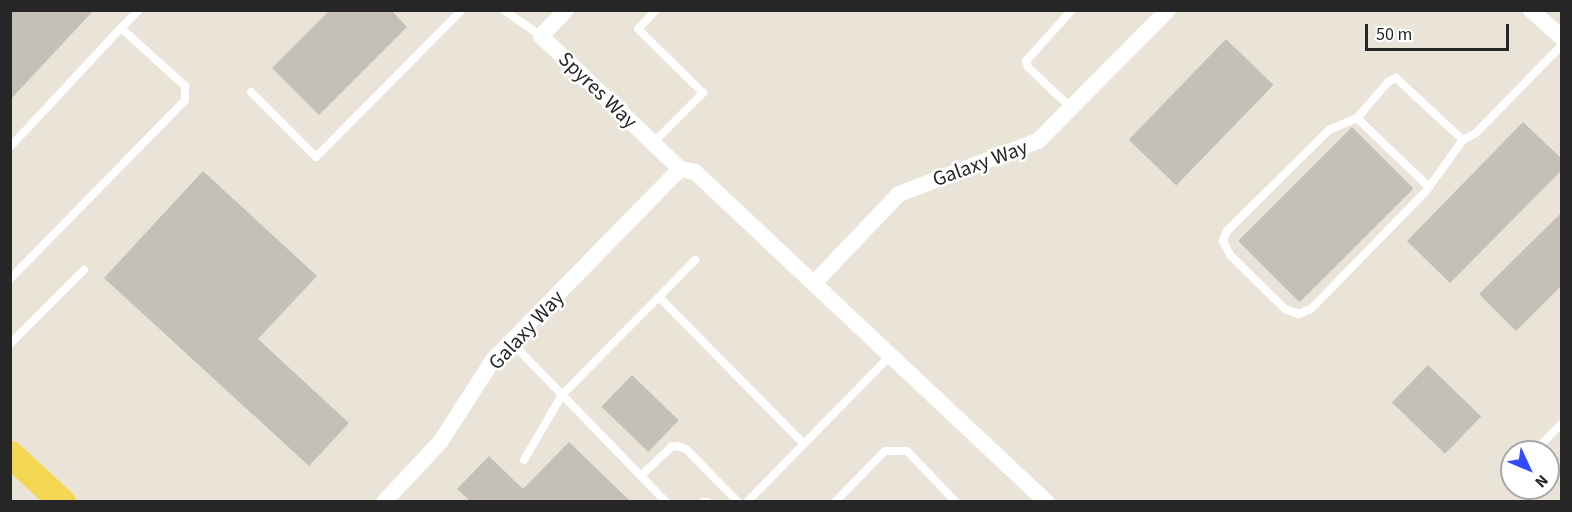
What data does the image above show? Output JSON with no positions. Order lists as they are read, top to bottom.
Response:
{
  "streets": {
    "street": ["Spyres Way", "Galaxy Way"]
  },
  "crossings": [
    ["Spyres Way", "Galaxy Way"]
  ],
  "scale_bar": "50 m",
  "north": "bottom right"
}
